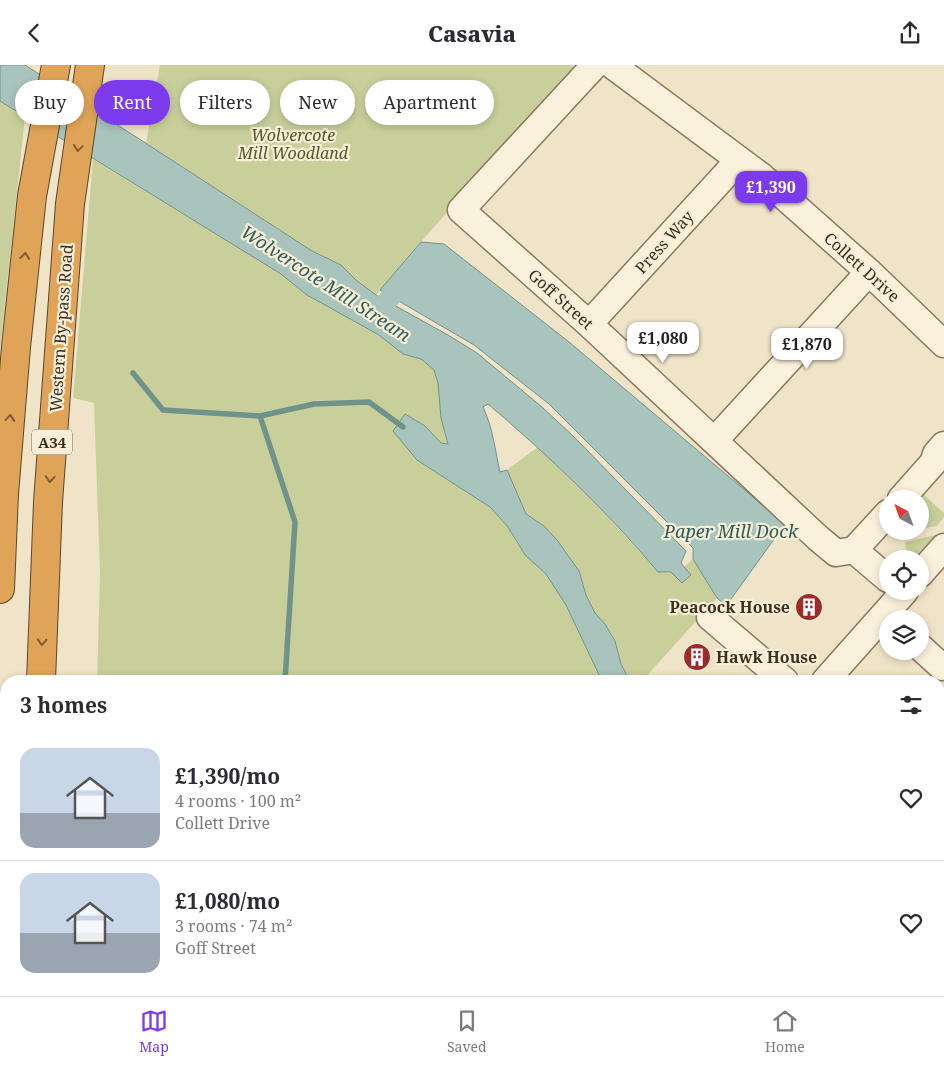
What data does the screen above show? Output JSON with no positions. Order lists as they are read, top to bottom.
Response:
{
  "streets": {
    "highway": ["Western By-pass Road", "A34"],
    "street": ["Press Way", "Collett Drive", "Goff Street"]
  },
  "crossings": [
    ["Press Way", "Collett Drive"],
    ["Press Way", "Goff Street"]
  ],
  "water": ["Wolvercote Mill Stream", "Paper Mill Dock"],
  "parks": ["Wolvercote Mill Woodland"],
  "places": {
    "building": ["Peacock House", "Hawk House"]
  },
  "north": "top left",
  "page": {
    "header": "Casavia",
    "chip": [
      "Buy",
      "Rent",
      "Filters",
      "New",
      "Apartment"
    ],
    "price": ["£1,390", "£1,080", "£1,870"],
    "heading": "3 homes",
    "list": [
      {
        "name": "£1,390/mo",
        "note": "4 rooms · 100 m² · Collett Drive"
      },
      {
        "name": "£1,080/mo",
        "note": "3 rooms · 74 m² · Goff Street"
      }
    ],
    "tabs": ["Map", "Saved", "Home"]
  }
}
